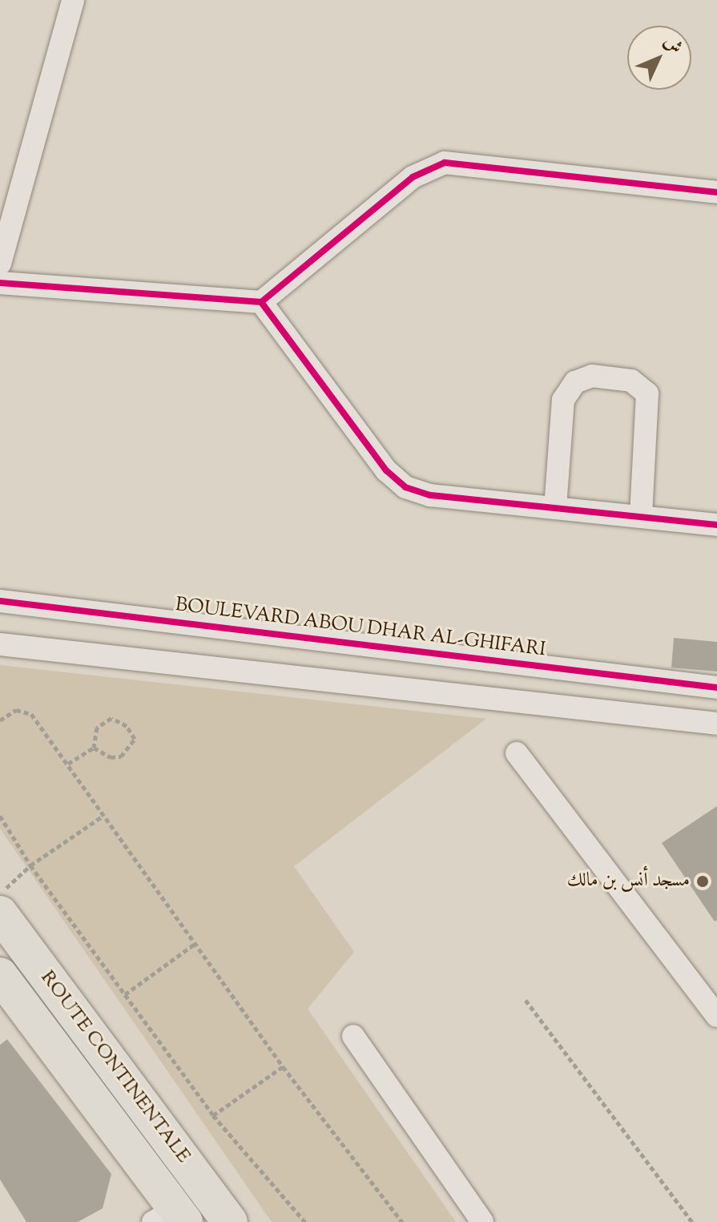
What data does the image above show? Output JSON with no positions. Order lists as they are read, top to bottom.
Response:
{
  "streets": {
    "main road": ["ROUTE CONTINENTALE"],
    "street": ["BOULEVARD ABOU DHAR AL-GHIFARI"]
  },
  "places": ["مسجد أنس بن مالك"],
  "north": "top right"
}
